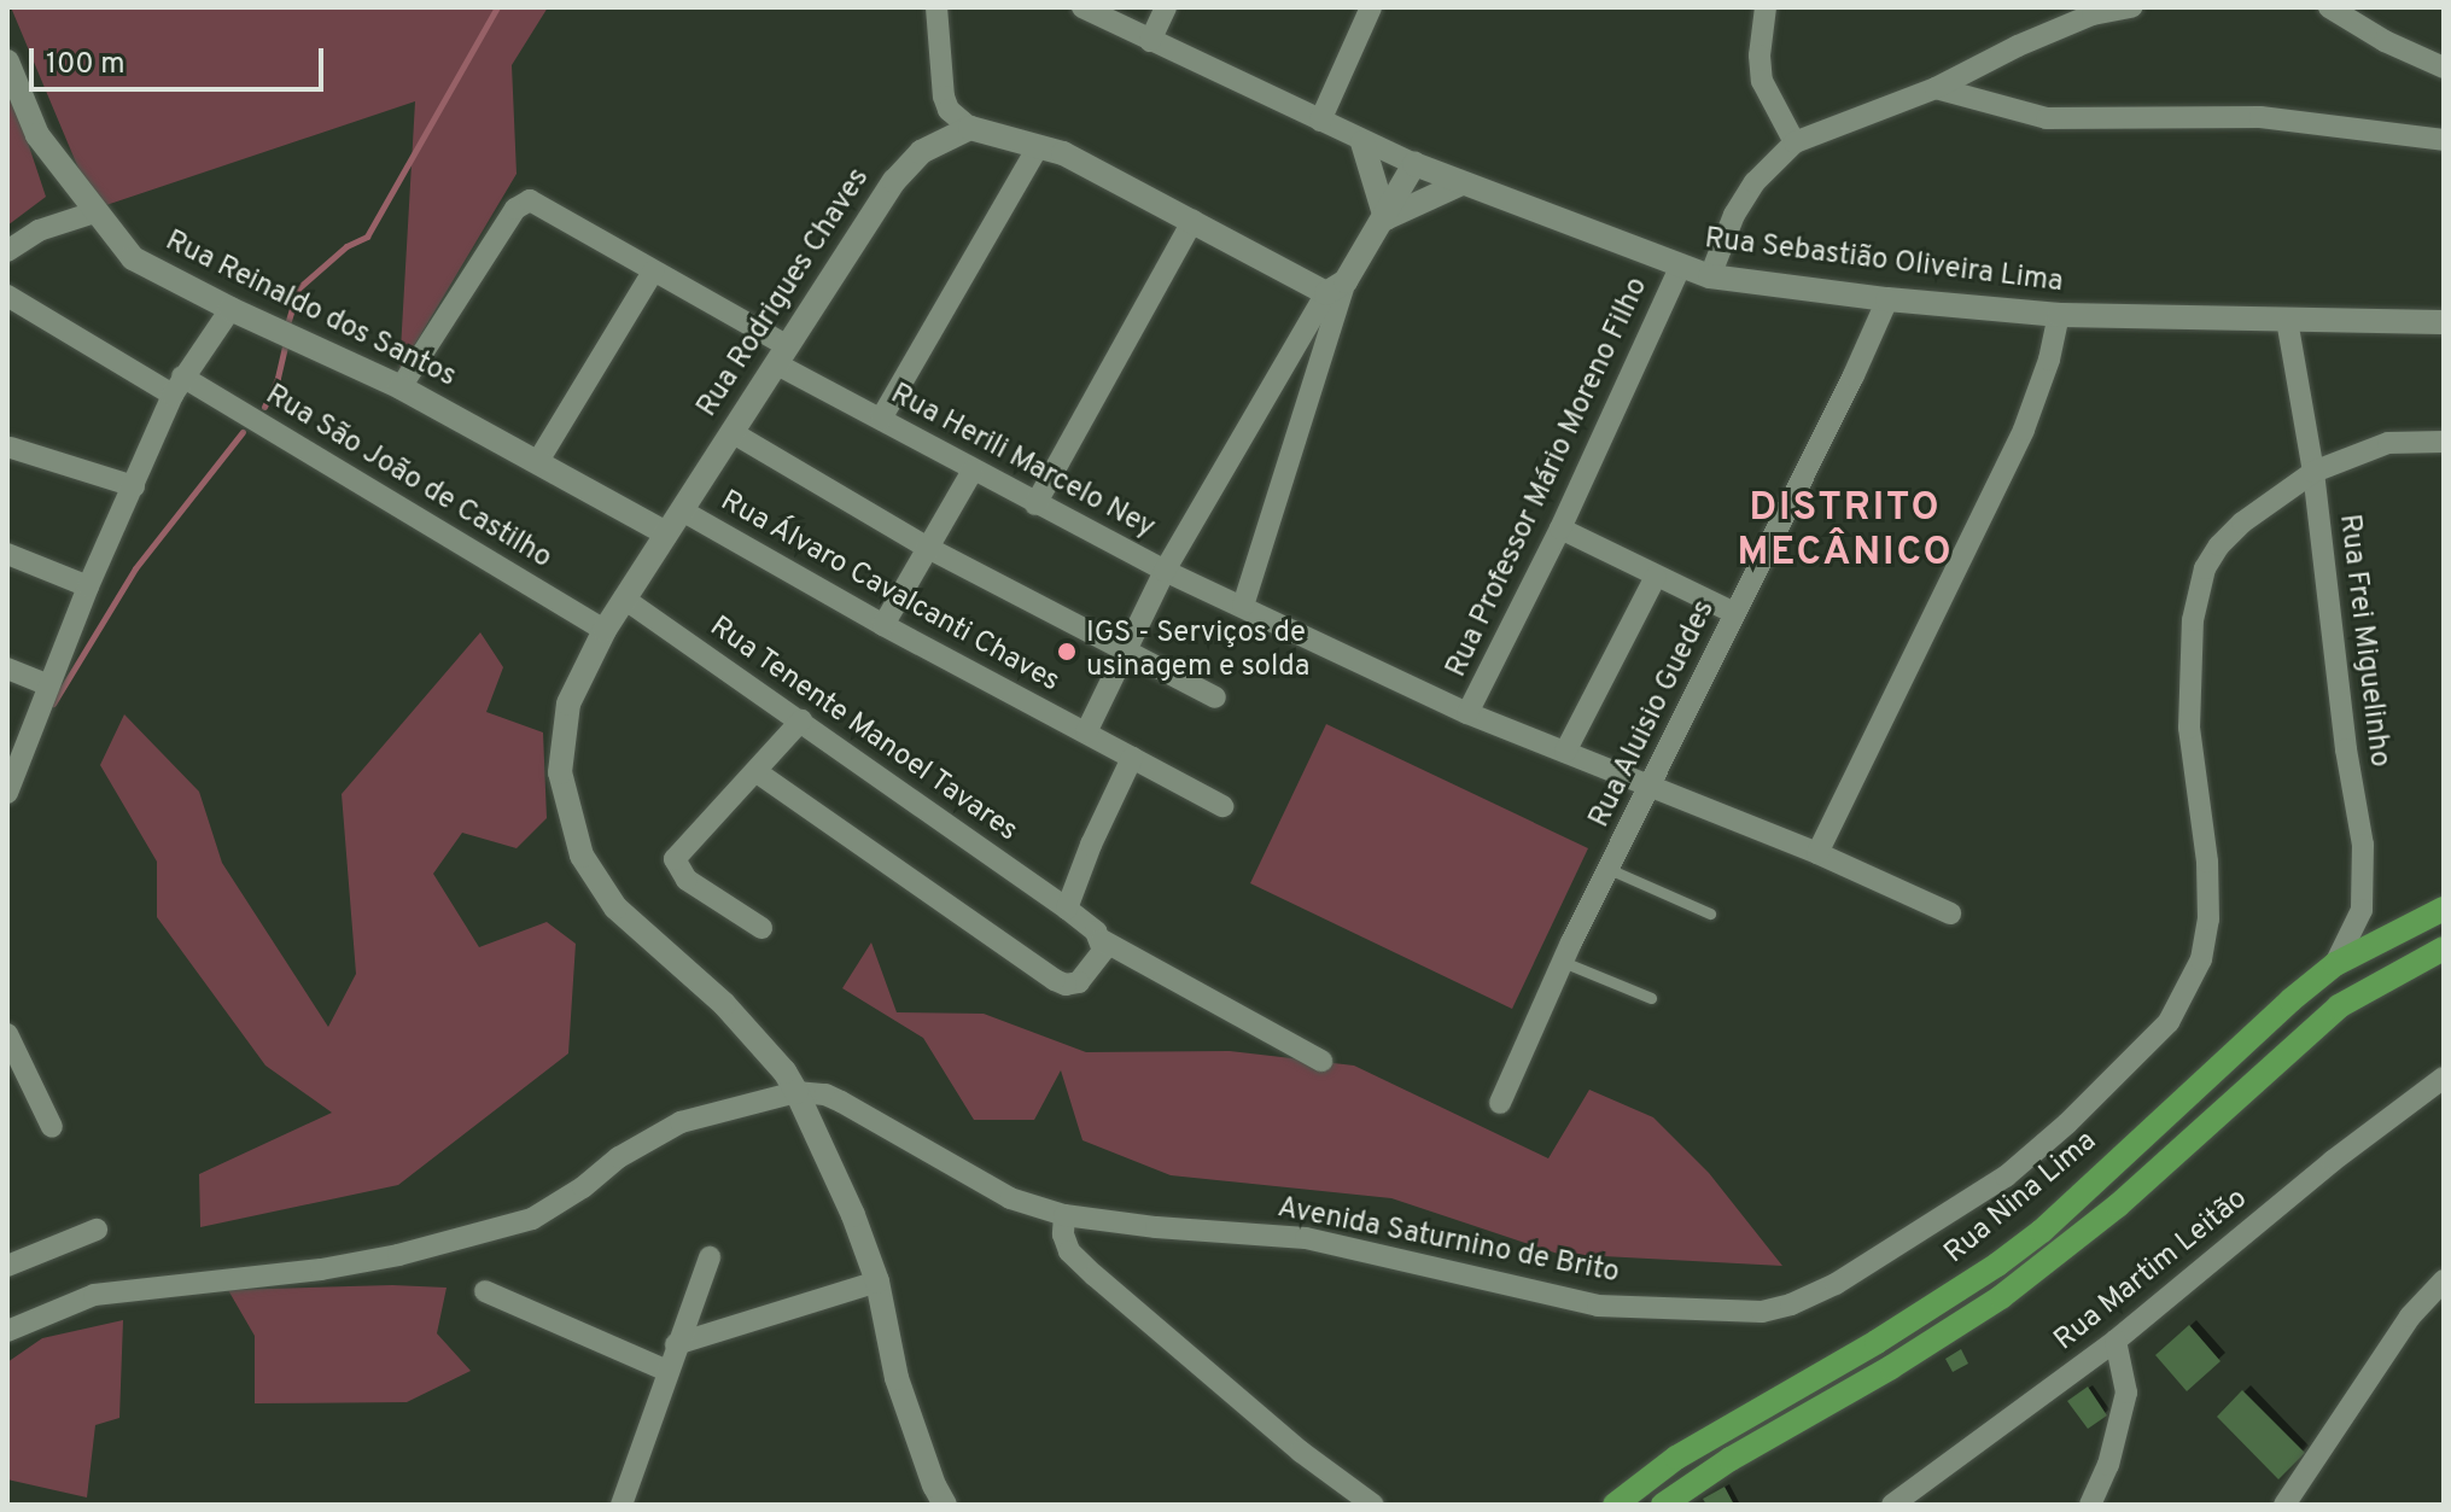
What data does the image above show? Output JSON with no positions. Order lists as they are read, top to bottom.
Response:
{
  "streets": {
    "main road": ["Rua Nina Lima"],
    "street": [
      "Rua Sebastião Oliveira Lima",
      "Rua Rodrigues Chaves",
      "Rua Reinaldo dos Santos",
      "Rua Herili Marcelo Ney",
      "Rua São João de Castilho",
      "Rua Professor Mário Moreno Filho",
      "Rua Álvaro Cavalcanti Chaves",
      "Rua Frei Miguelinho",
      "Rua Aluisio Guedes",
      "Rua Tenente Manoel Tavares",
      "Avenida Saturnino de Brito",
      "Rua Martim Leitão"
    ]
  },
  "crossings": [
    ["Rua Sebastião Oliveira Lima", "Rua Professor Mário Moreno Filho"],
    ["Rua Sebastião Oliveira Lima", "Rua Frei Miguelinho"],
    ["Rua Sebastião Oliveira Lima", "Rua Aluisio Guedes"],
    ["Rua Rodrigues Chaves", "Rua Reinaldo dos Santos"],
    ["Rua Rodrigues Chaves", "Rua Herili Marcelo Ney"],
    ["Rua Rodrigues Chaves", "Rua São João de Castilho"],
    ["Rua Rodrigues Chaves", "Rua Álvaro Cavalcanti Chaves"],
    ["Rua Rodrigues Chaves", "Rua Tenente Manoel Tavares"],
    ["Rua Rodrigues Chaves", "Avenida Saturnino de Brito"],
    ["Rua Reinaldo dos Santos", "Rua Herili Marcelo Ney"],
    ["Rua Herili Marcelo Ney", "Rua Professor Mário Moreno Filho"],
    ["Rua Herili Marcelo Ney", "Rua Aluisio Guedes"],
    ["Rua Frei Miguelinho", "Rua Nina Lima"],
    ["Rua Frei Miguelinho", "Avenida Saturnino de Brito"]
  ],
  "districts": ["DISTRITO MECÂNICO"],
  "places": ["IGS - Serviços de usinagem e solda"],
  "scale_bar": "100 m"
}
